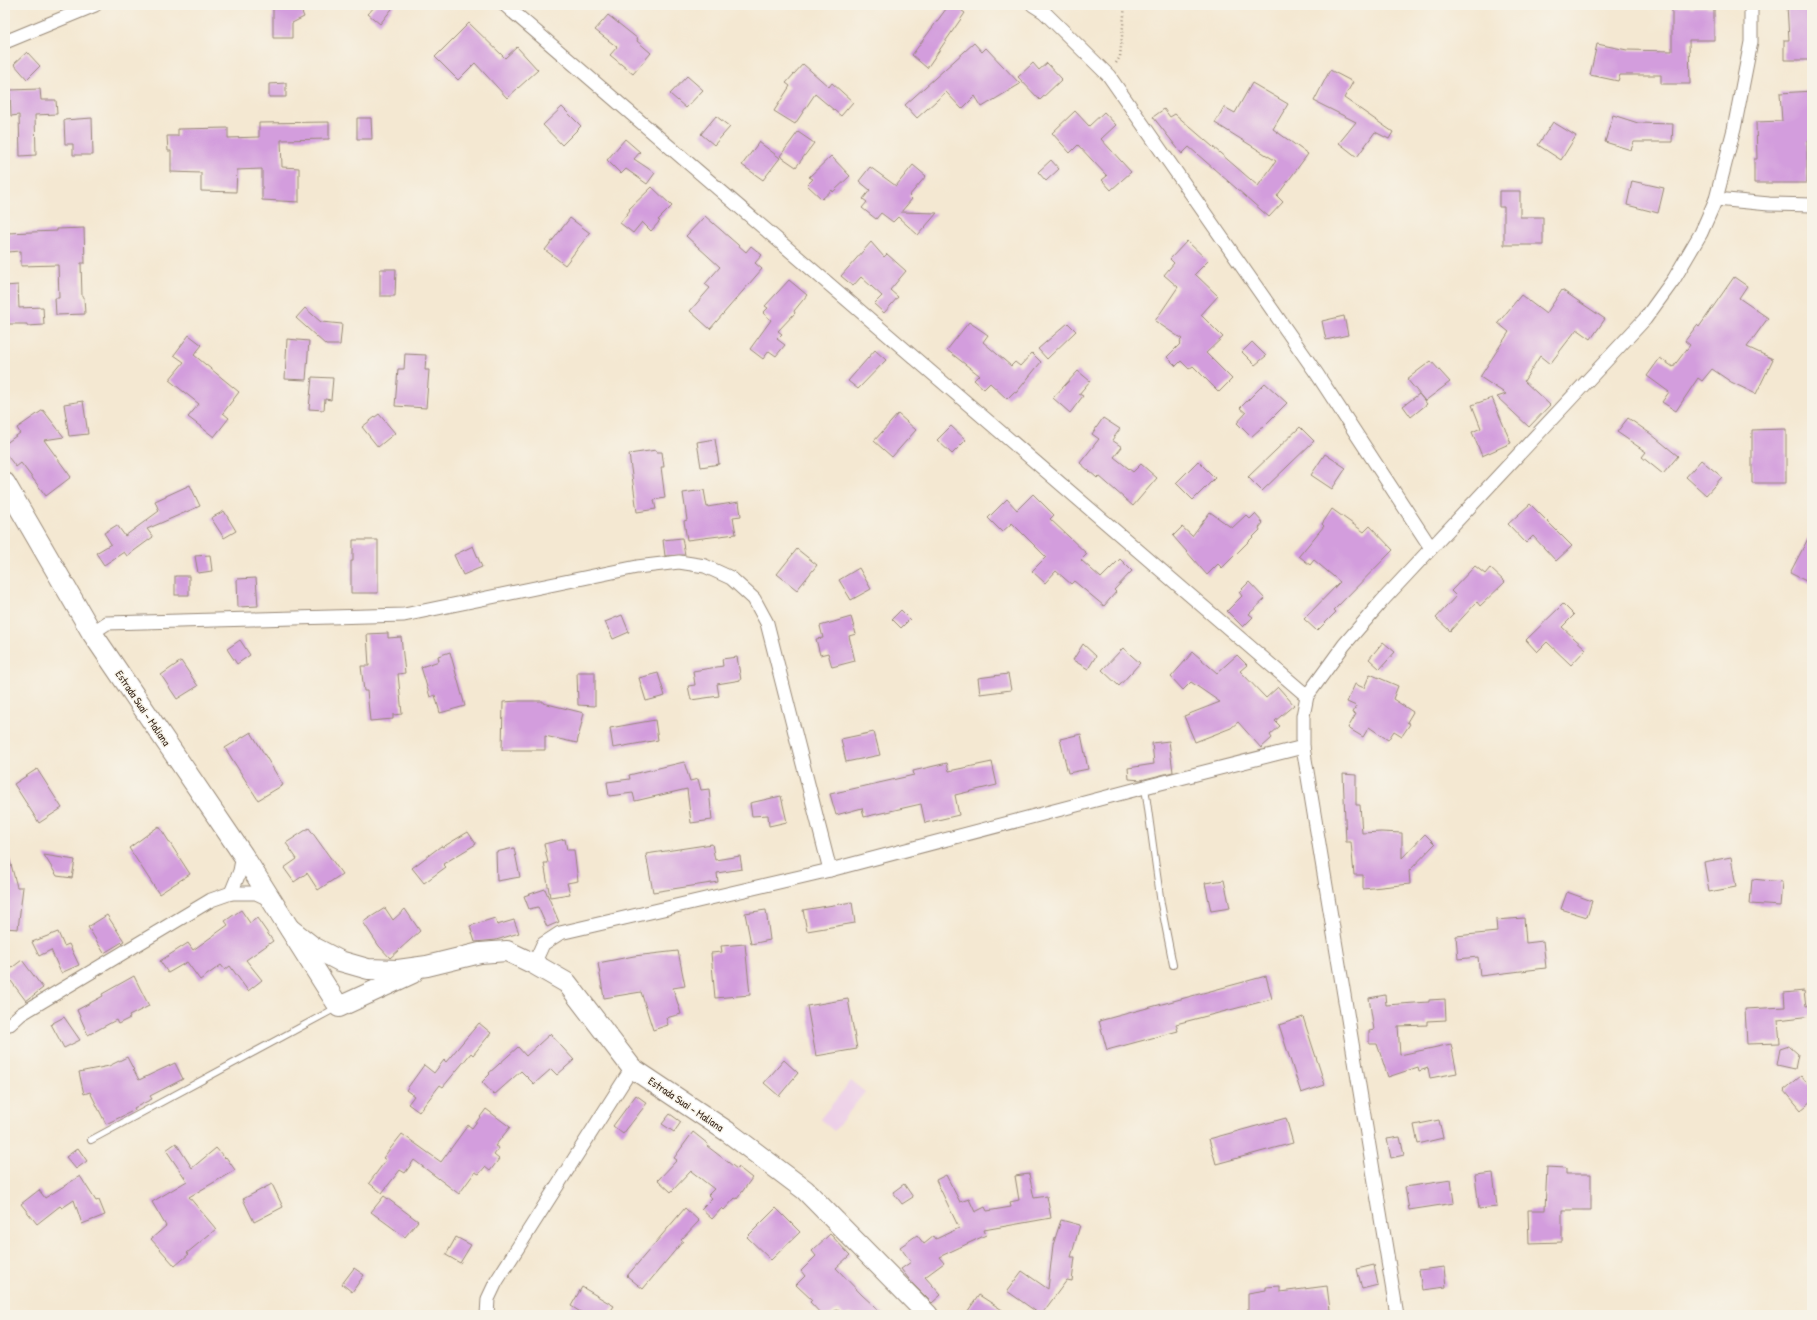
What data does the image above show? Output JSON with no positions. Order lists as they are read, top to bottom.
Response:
{
  "streets": {
    "main road": ["Estrada Suai - Maliana"]
  }
}
